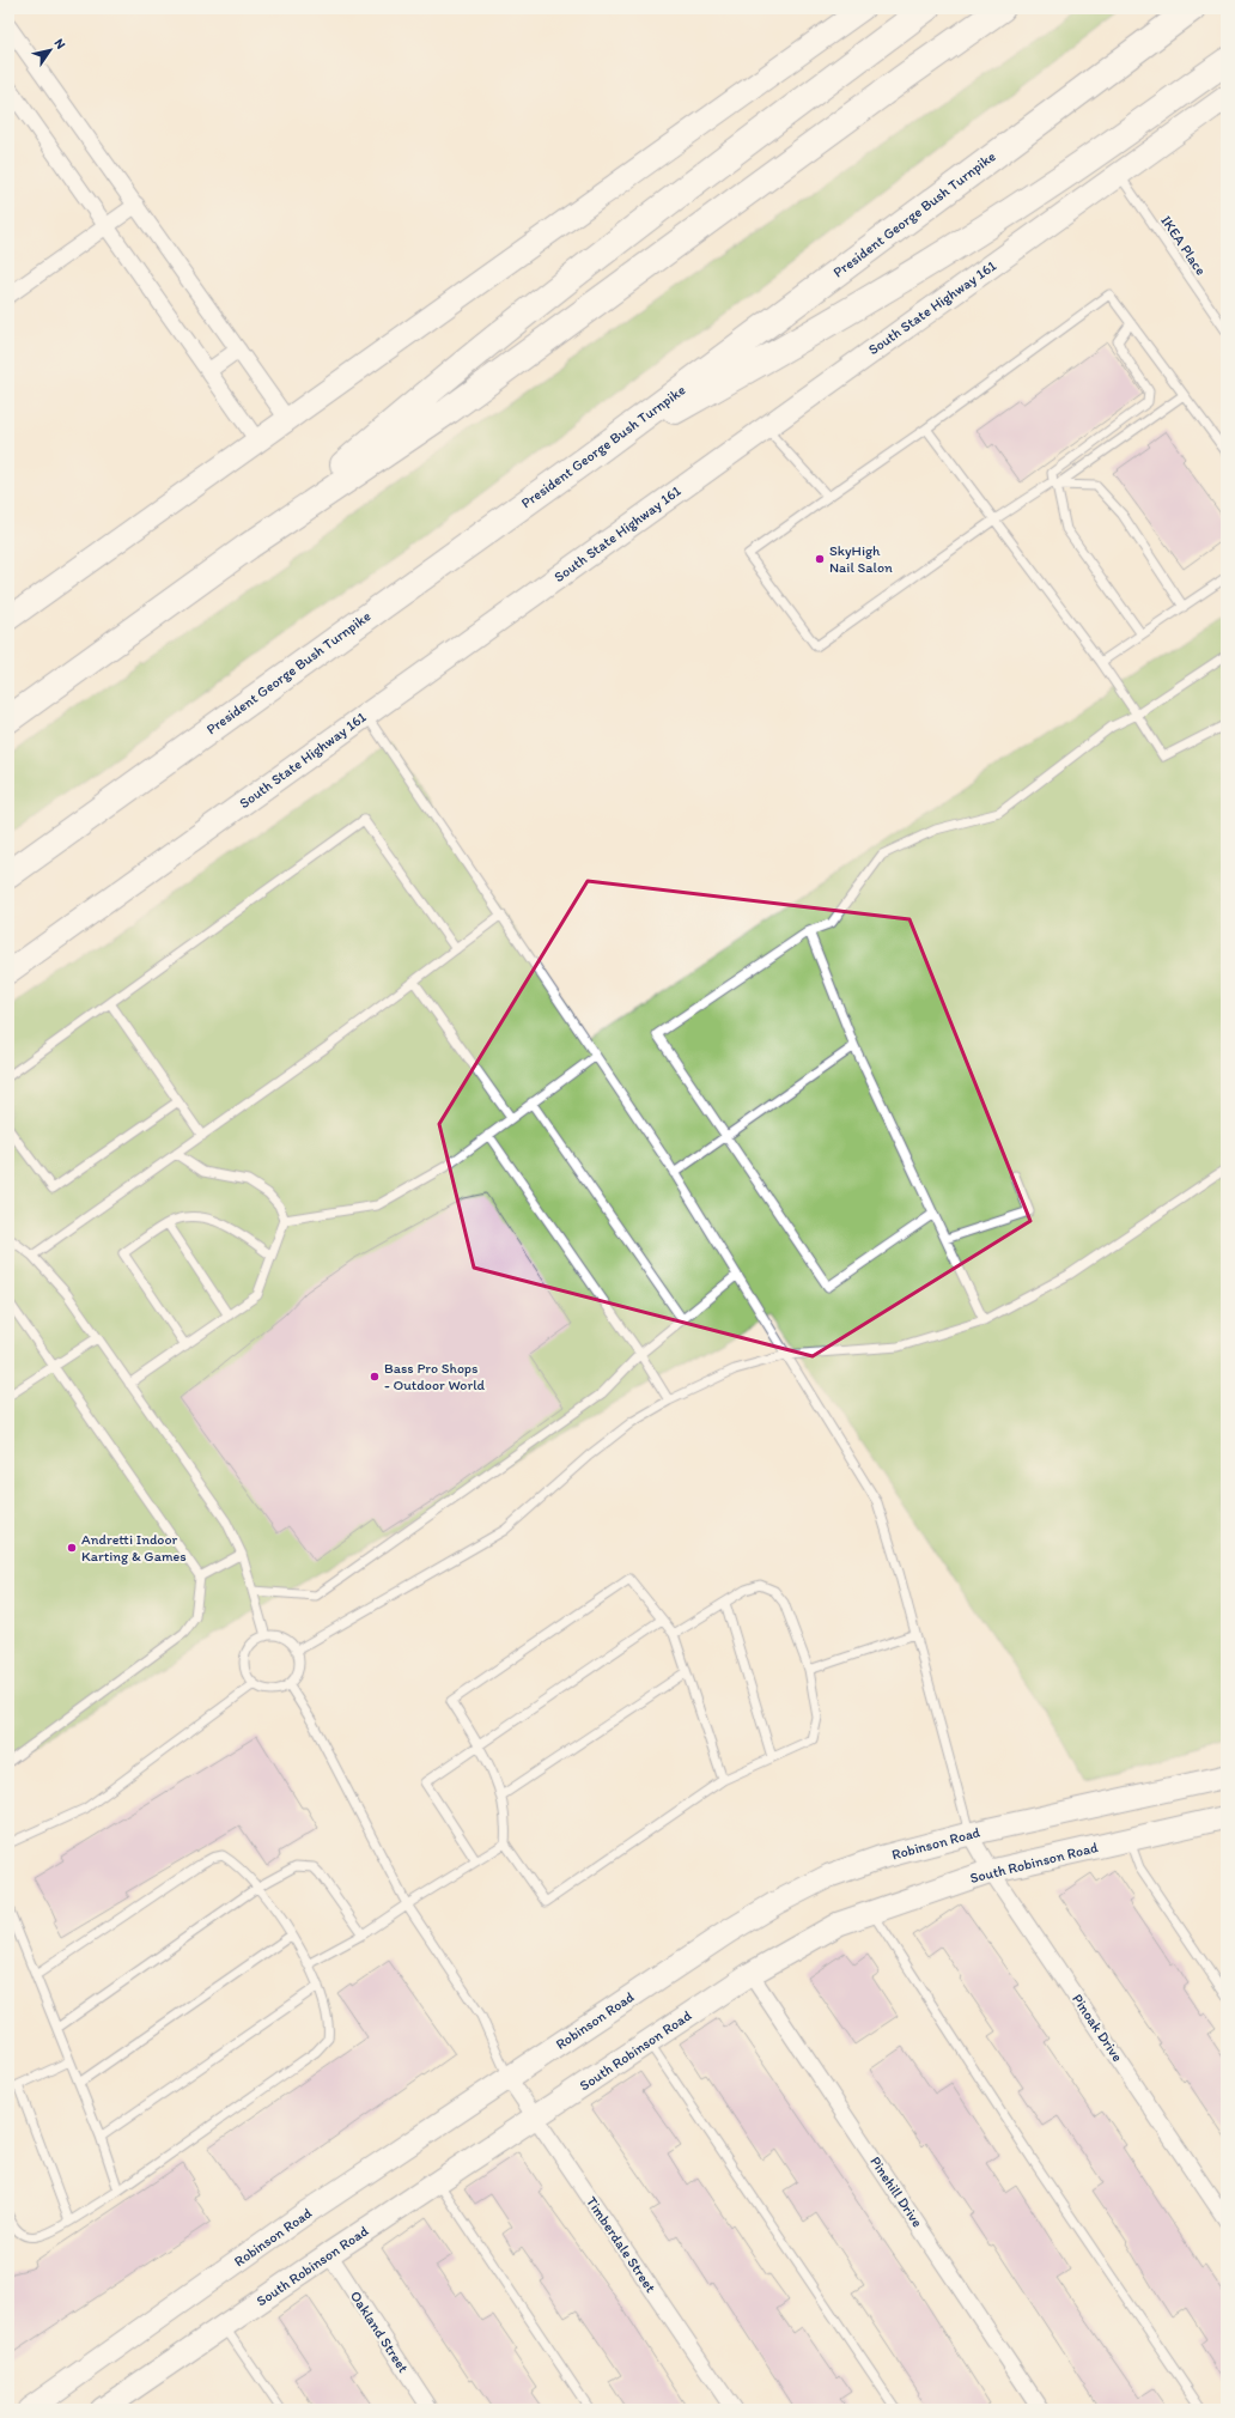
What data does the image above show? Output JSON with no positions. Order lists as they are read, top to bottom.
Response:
{
  "streets": {
    "highway": ["President George Bush Turnpike"],
    "street": [
      "South State Highway 161",
      "Robinson Road",
      "South Robinson Road",
      "Pinoak Drive",
      "Pinehill Drive",
      "Timberdale Street",
      "Oakland Street"
    ],
    "lane": ["IKEA Place"]
  },
  "crossings": [
    ["IKEA Place", "South State Highway 161"],
    ["Robinson Road", "Pinoak Drive"],
    ["Robinson Road", "Timberdale Street"],
    ["South Robinson Road", "Pinoak Drive"],
    ["South Robinson Road", "Pinehill Drive"],
    ["South Robinson Road", "Timberdale Street"],
    ["South Robinson Road", "Oakland Street"]
  ],
  "places": ["SkyHigh Nail Salon", "Bass Pro Shops - Outdoor World", "Andretti Indoor Karting & Games"],
  "north": "top right"
}
